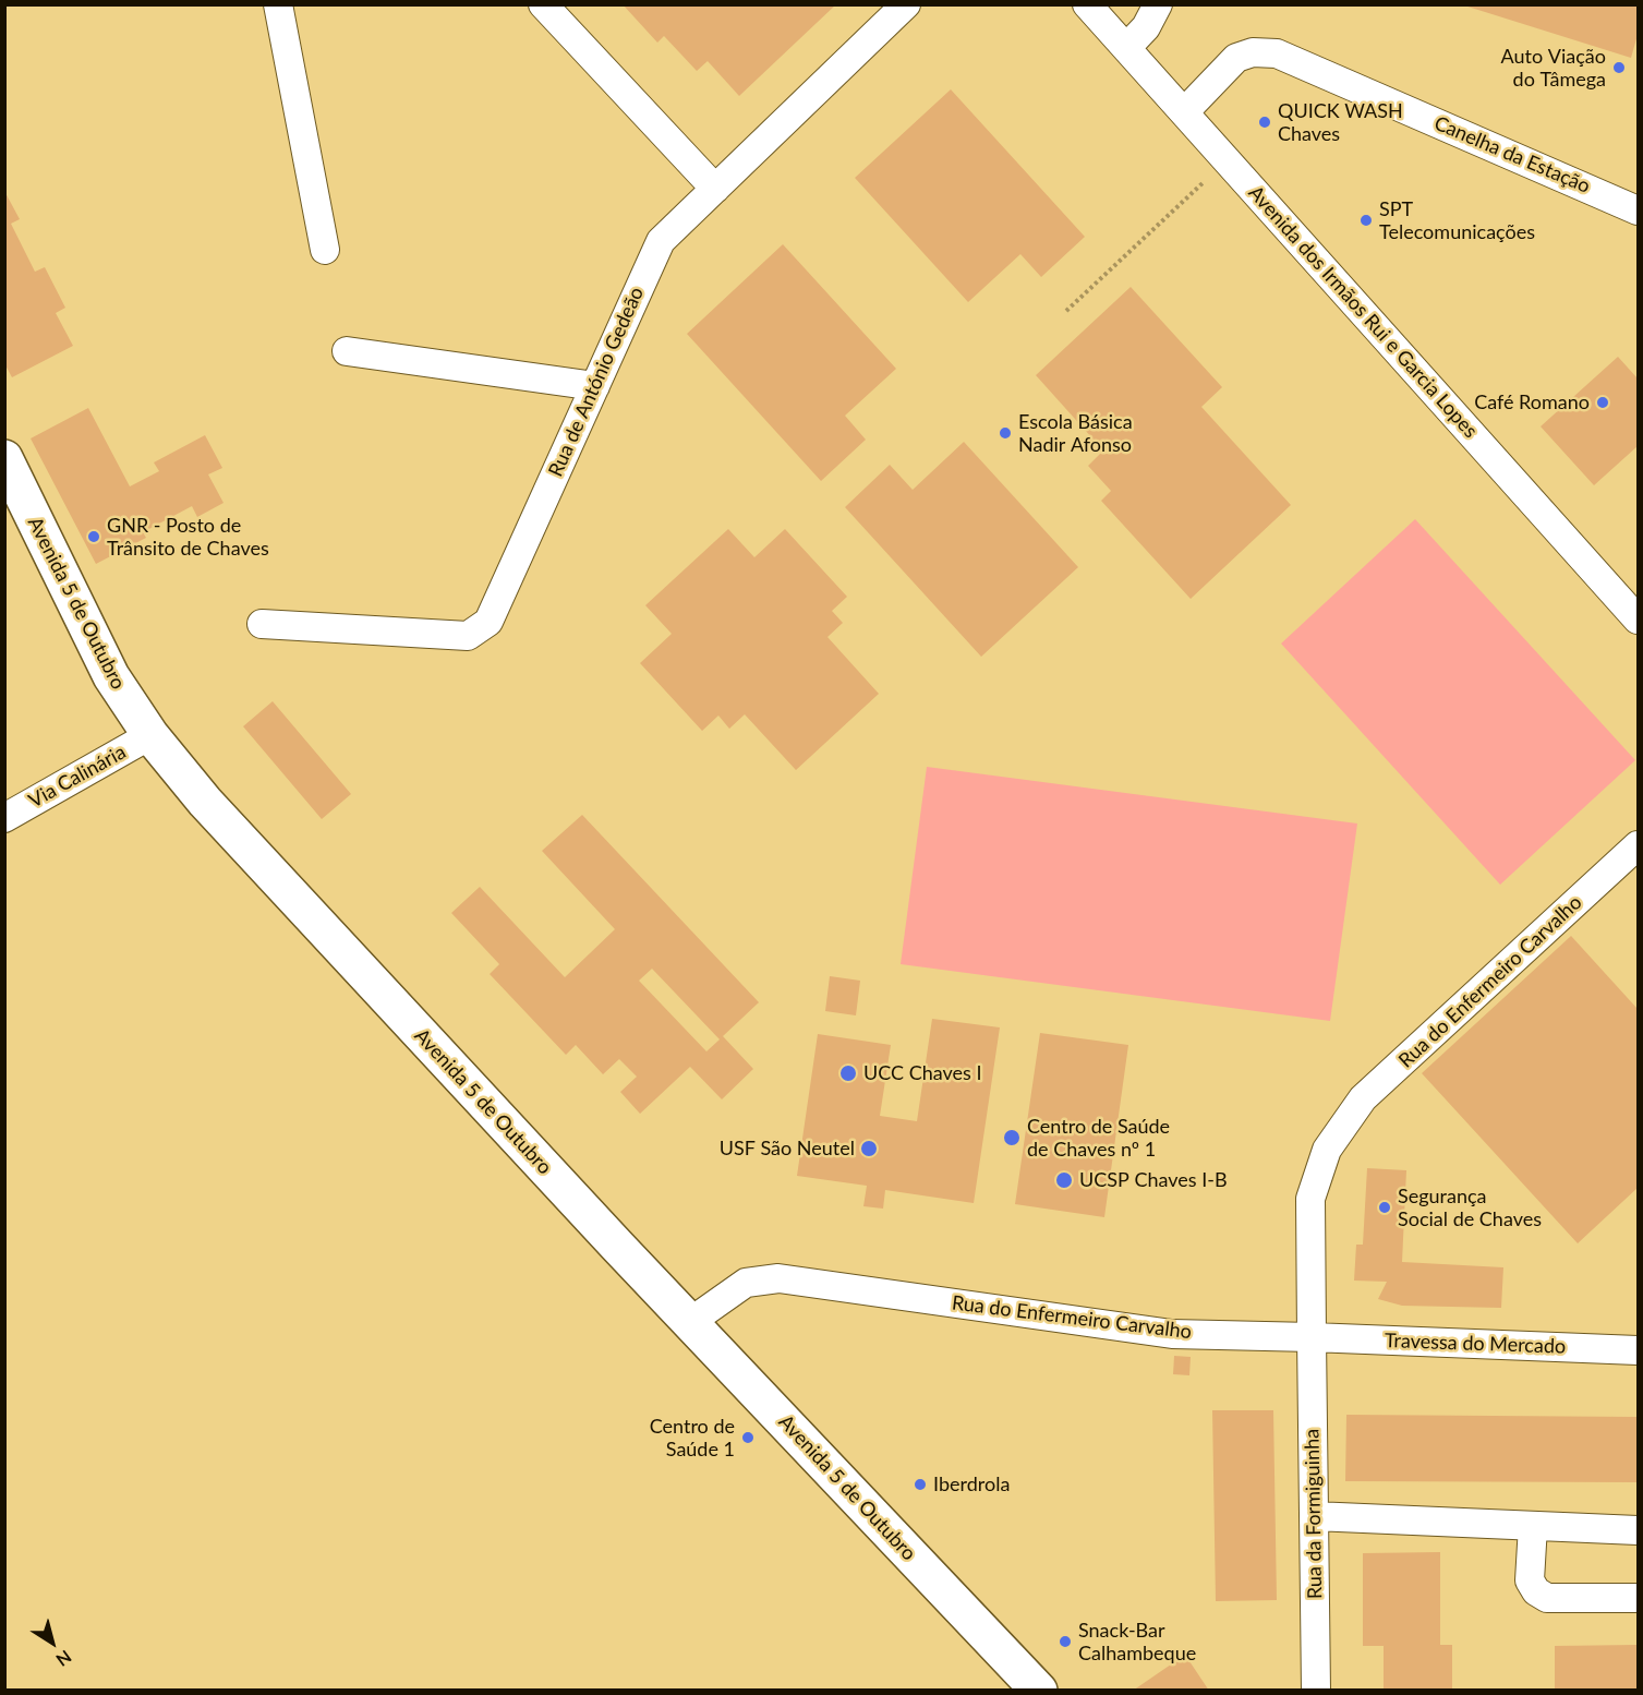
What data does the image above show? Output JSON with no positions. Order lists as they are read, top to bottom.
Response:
{
  "streets": {
    "main road": ["Avenida 5 de Outubro"],
    "street": [
      "Canelha da Estação",
      "Avenida dos Irmãos Rui e Garcia Lopes",
      "Rua de António Gedeão",
      "Via Calinária",
      "Rua do Enfermeiro Carvalho",
      "Travessa do Mercado",
      "Rua da Formiguinha"
    ]
  },
  "crossings": [
    ["Canelha da Estação", "Avenida dos Irmãos Rui e Garcia Lopes"],
    ["Avenida 5 de Outubro", "Via Calinária"],
    ["Avenida 5 de Outubro", "Rua do Enfermeiro Carvalho"],
    ["Rua do Enfermeiro Carvalho", "Travessa do Mercado"],
    ["Rua do Enfermeiro Carvalho", "Rua da Formiguinha"],
    ["Travessa do Mercado", "Rua da Formiguinha"]
  ],
  "places": [
    "Auto Viação do Tâmega",
    "QUICK WASH Chaves",
    "SPT Telecomunicações",
    "Café Romano",
    "Escola Básica Nadir Afonso",
    "GNR - Posto de Trânsito de Chaves",
    "UCC Chaves I",
    "Centro de Saúde de Chaves nº 1",
    "USF São Neutel",
    "UCSP Chaves I-B",
    "Segurança Social de Chaves",
    "Centro de Saúde 1",
    "Iberdrola",
    "Snack-Bar Calhambeque"
  ],
  "north": "bottom right"
}
